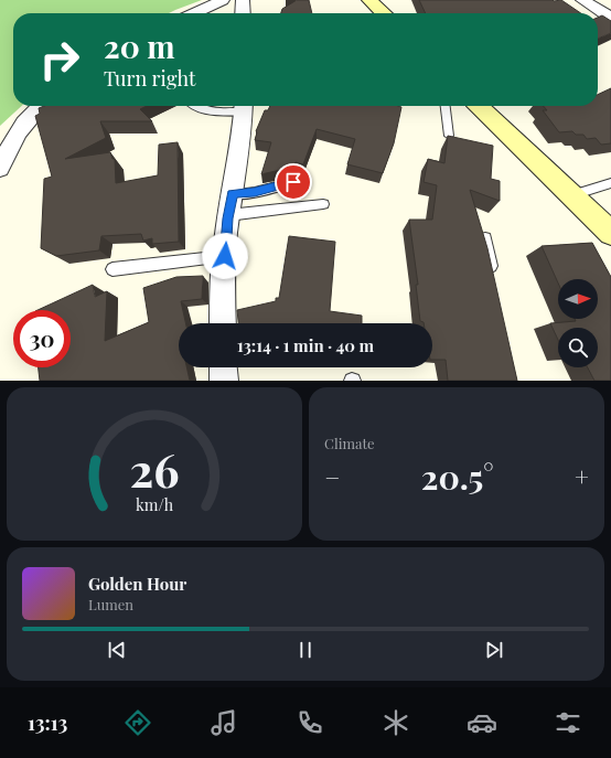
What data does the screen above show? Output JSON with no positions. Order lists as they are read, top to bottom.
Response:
{
  "north": "right",
  "page": {
    "turn": ["20 m", "Turn right"],
    "limit": "30",
    "trip": "13:14 · 1 min · 40 m",
    "tile": "Climate",
    "heat": ["−", "20.5°", "+"],
    "song": ["Golden Hour", "Lumen"],
    "tabs": "13:13",
    "gauge": ["26", "km/h"]
  }
}
